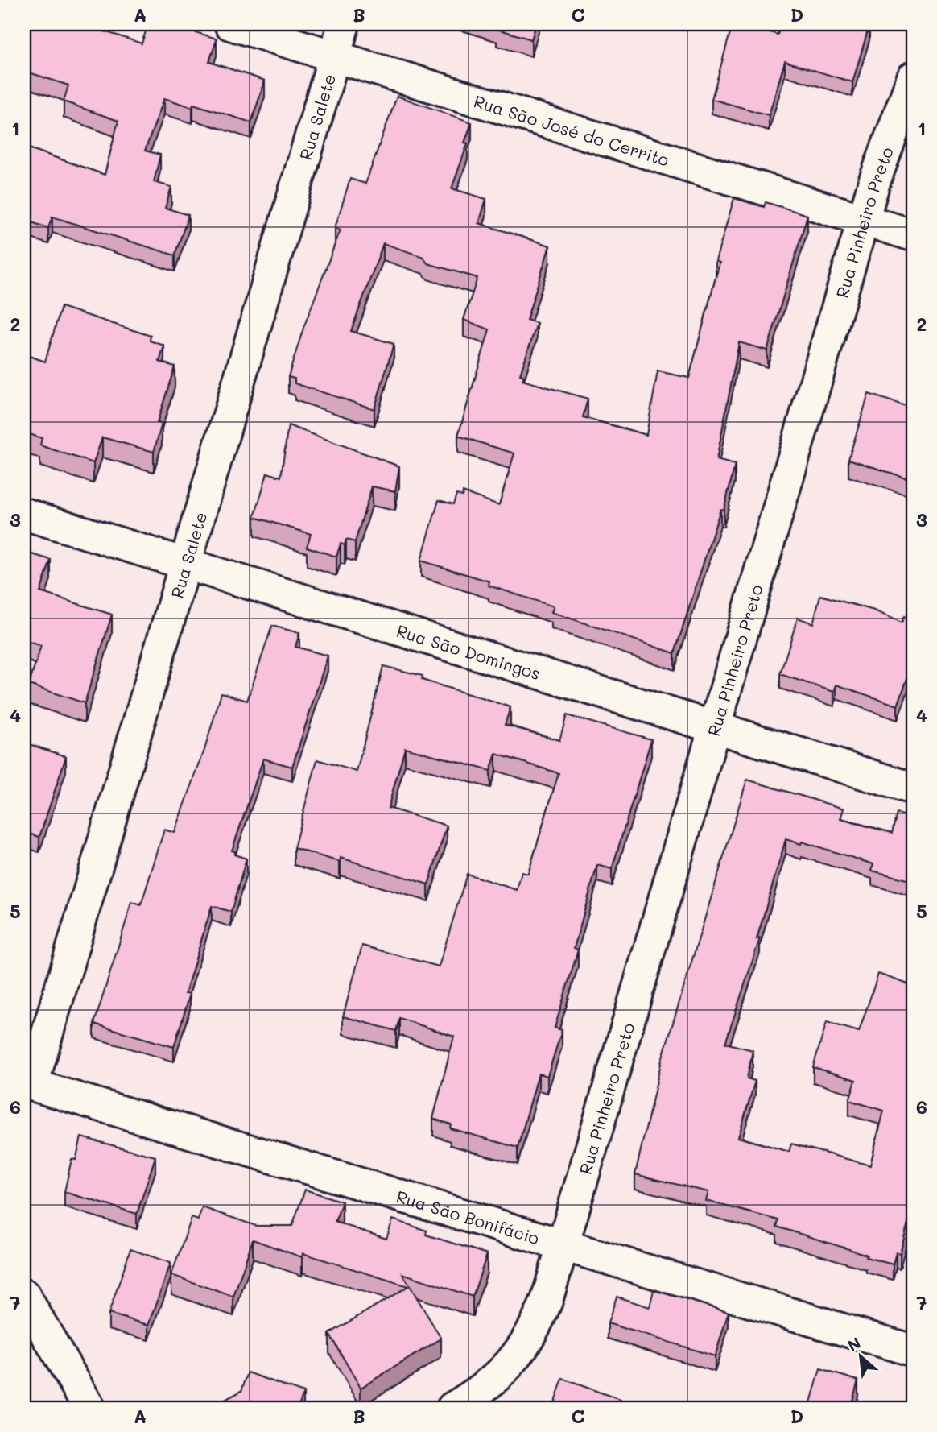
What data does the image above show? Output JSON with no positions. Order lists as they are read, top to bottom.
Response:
{
  "streets": {
    "street": [
      "Rua Salete",
      "Rua São José do Cerrito",
      "Rua Pinheiro Preto",
      "Rua São Domingos",
      "Rua São Bonifácio"
    ]
  },
  "crossings": [
    ["Rua Salete", "Rua São José do Cerrito"],
    ["Rua Salete", "Rua São Domingos"],
    ["Rua Salete", "Rua São Bonifácio"],
    ["Rua São José do Cerrito", "Rua Pinheiro Preto"],
    ["Rua Pinheiro Preto", "Rua São Domingos"],
    ["Rua Pinheiro Preto", "Rua São Bonifácio"]
  ],
  "north": "top left",
  "grid": {
    "columns": [
      "A",
      "B",
      "C",
      "D"
    ],
    "rows": [
      "1",
      "2",
      "3",
      "4",
      "5",
      "6",
      "7"
    ]
  }
}
